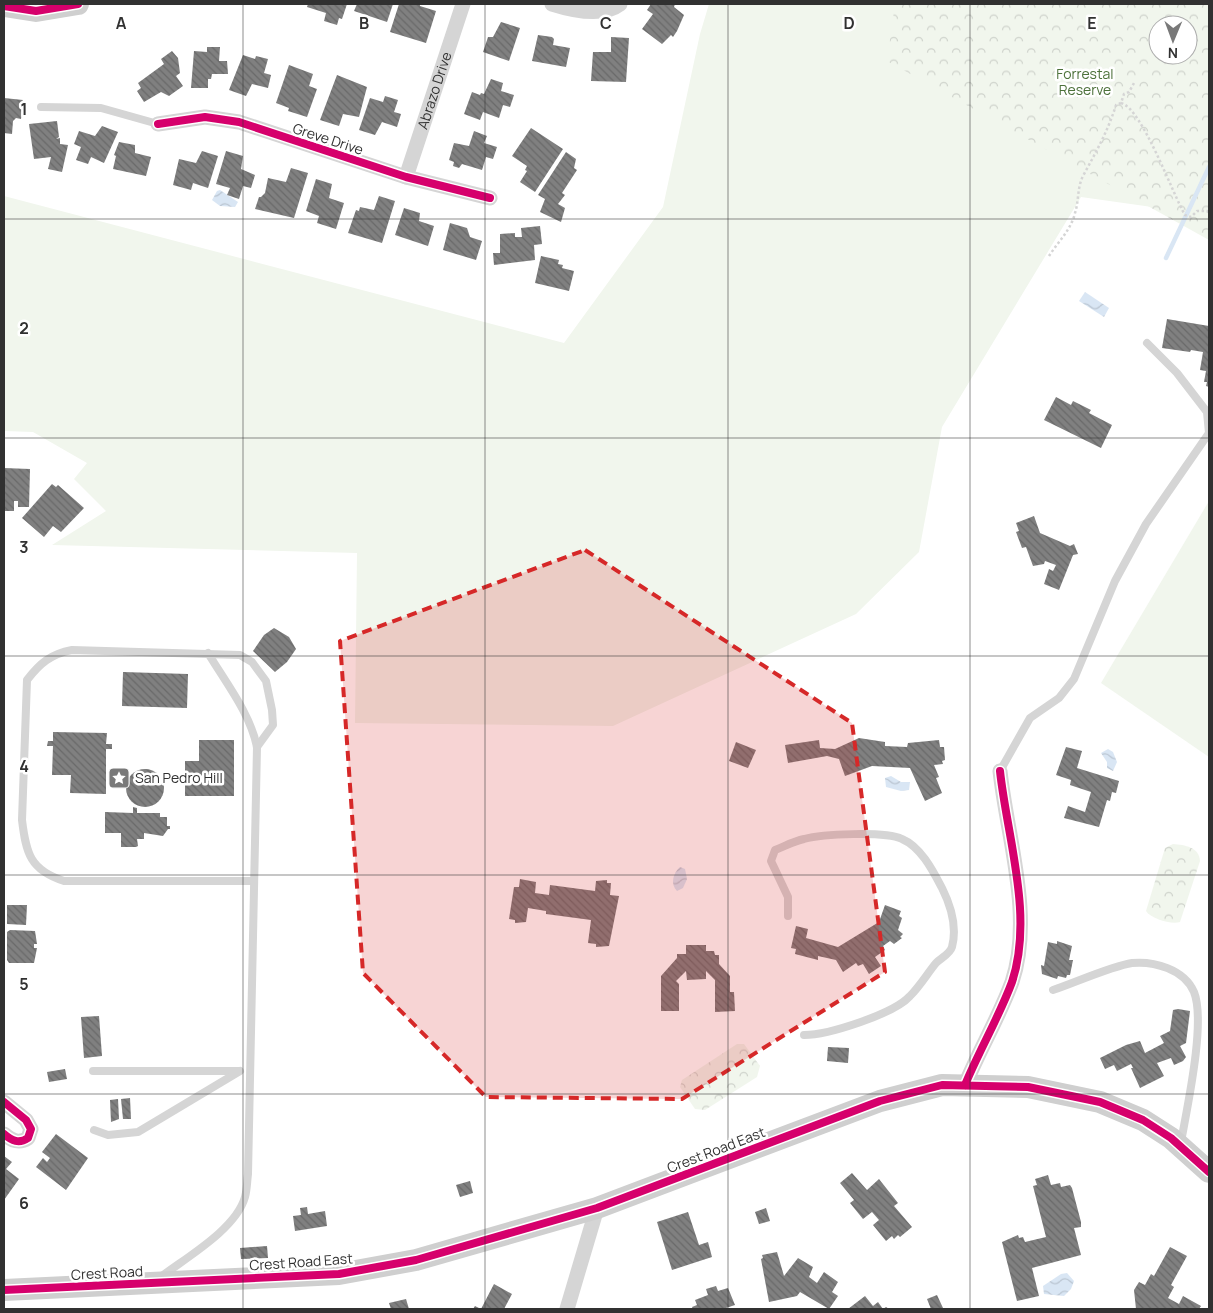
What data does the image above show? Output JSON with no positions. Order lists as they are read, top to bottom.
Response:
{
  "streets": {
    "street": [
      "Abrazo Drive",
      "Greve Drive",
      "Crest Road East",
      "Crest Road"
    ]
  },
  "crossings": [
    ["Abrazo Drive", "Greve Drive"],
    ["Crest Road East", "Crest Road"]
  ],
  "parks": ["Forrestal Reserve"],
  "places": {
    "place": ["San Pedro Hill"]
  },
  "north": "bottom",
  "grid": {
    "columns": [
      "A",
      "B",
      "C",
      "D",
      "E"
    ],
    "rows": [
      "1",
      "2",
      "3",
      "4",
      "5",
      "6"
    ]
  }
}
